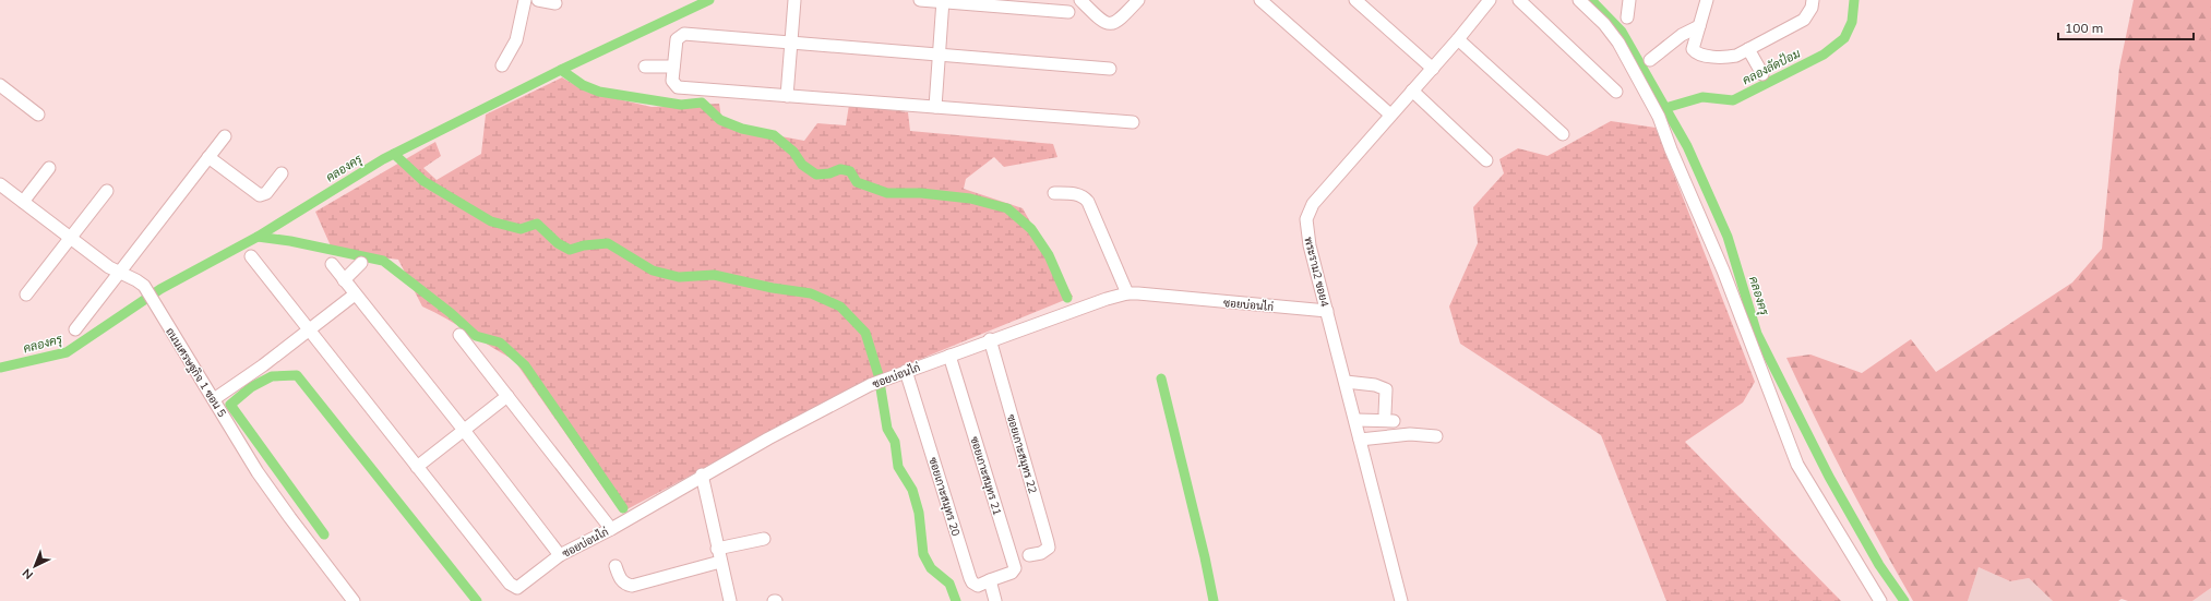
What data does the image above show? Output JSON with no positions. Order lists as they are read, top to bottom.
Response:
{
  "streets": {
    "street": [
      "พระราม2 ซอย4",
      "ซอยบ่อนไก่",
      "ถนนเศรษฐกิจ 1 ซอน 5",
      "ซอยเกาะสมุทร 22",
      "ซอยเกาะสมุทร 21",
      "ซอยเกาะสมุทร 20"
    ]
  },
  "crossings": [
    ["พระราม2 ซอย4", "ซอยบ่อนไก่"],
    ["ซอยบ่อนไก่", "ซอยเกาะสมุทร 22"],
    ["ซอยบ่อนไก่", "ซอยเกาะสมุทร 21"],
    ["ซอยบ่อนไก่", "ซอยเกาะสมุทร 20"],
    ["ซอยเกาะสมุทร 21", "ซอยเกาะสมุทร 20"]
  ],
  "water": ["คลองลัดป้อม", "คลองครุ"],
  "scale_bar": "100 m",
  "north": "bottom left"
}
